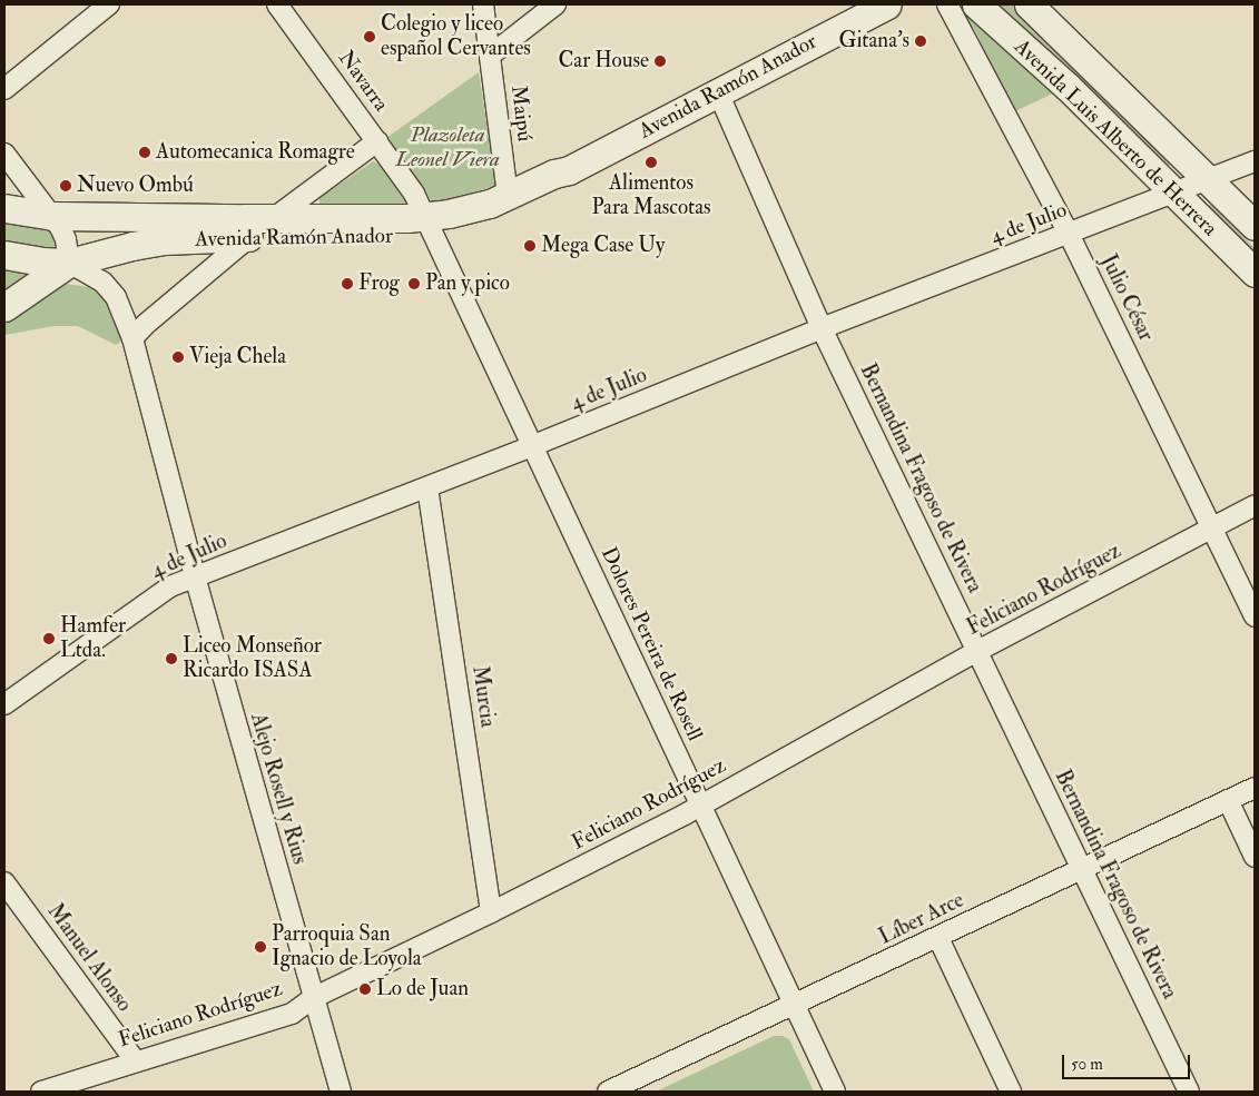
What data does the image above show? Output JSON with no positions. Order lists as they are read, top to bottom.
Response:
{
  "streets": {
    "street": [
      "Navarra",
      "Avenida Ramón Anador",
      "Maipú",
      "Avenida Luis Alberto de Herrera",
      "4 de Julio",
      "Julio César",
      "Bernandina Fragoso de Rivera",
      "Feliciano Rodríguez",
      "Dolores Pereira de Rosell",
      "Murcia",
      "Alejo Rosell y Rius",
      "Líber Arce",
      "Manuel Alonso"
    ]
  },
  "crossings": [
    ["Navarra", "Avenida Ramón Anador"],
    ["Navarra", "Dolores Pereira de Rosell"],
    ["Avenida Ramón Anador", "Maipú"],
    ["Avenida Ramón Anador", "Bernandina Fragoso de Rivera"],
    ["Avenida Ramón Anador", "Dolores Pereira de Rosell"],
    ["Avenida Ramón Anador", "Alejo Rosell y Rius"],
    ["Avenida Luis Alberto de Herrera", "4 de Julio"],
    ["4 de Julio", "Julio César"],
    ["4 de Julio", "Bernandina Fragoso de Rivera"],
    ["4 de Julio", "Dolores Pereira de Rosell"],
    ["4 de Julio", "Murcia"],
    ["4 de Julio", "Alejo Rosell y Rius"],
    ["Julio César", "Feliciano Rodríguez"],
    ["Bernandina Fragoso de Rivera", "Feliciano Rodríguez"],
    ["Bernandina Fragoso de Rivera", "Líber Arce"],
    ["Feliciano Rodríguez", "Dolores Pereira de Rosell"],
    ["Feliciano Rodríguez", "Murcia"],
    ["Feliciano Rodríguez", "Alejo Rosell y Rius"],
    ["Feliciano Rodríguez", "Manuel Alonso"],
    ["Dolores Pereira de Rosell", "Líber Arce"]
  ],
  "parks": ["Plazoleta Leonel Viera"],
  "places": [
    "Colegio y liceo español Cervantes",
    "Gitana's",
    "Car House",
    "Automecanica Romagre",
    "Alimentos Para Mascotas",
    "Nuevo Ombú",
    "Mega Case Uy",
    "Frog",
    "Pan y pico",
    "Vieja Chela",
    "Hamfer Ltda.",
    "Liceo Monseñor Ricardo ISASA",
    "Parroquia San Ignacio de Loyola",
    "Lo de Juan"
  ],
  "scale_bar": "50 m"
}
